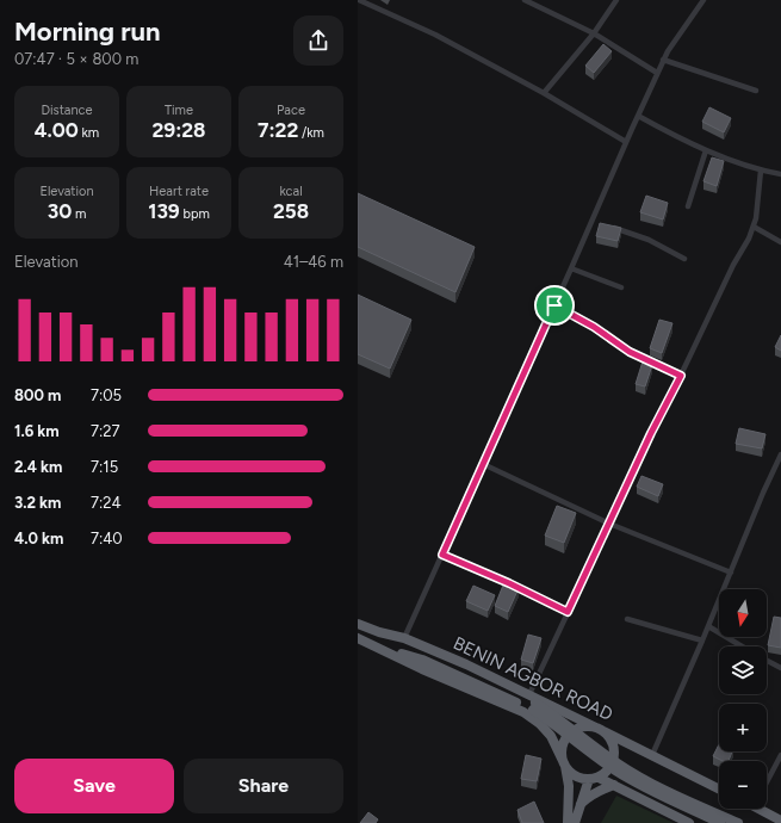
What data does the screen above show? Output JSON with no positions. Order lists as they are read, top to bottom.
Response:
{
  "streets": {
    "highway": ["BENIN AGBOR ROAD"]
  },
  "north": "bottom",
  "page": {
    "heading": ["Morning run", "07:47 · 5 × 800 m"],
    "stats": [
      ["Distance", "4.00 km"],
      ["Time", "29:28"],
      ["Pace", "7:22 /km"],
      ["Elevation", "30 m"],
      ["Heart rate", "139 bpm"],
      ["kcal", "258"]
    ],
    "chart": ["Elevation", "41–46 m"],
    "list": [
      {
        "name": "800 m",
        "note": "7:05"
      },
      {
        "name": "1.6 km",
        "note": "7:27"
      },
      {
        "name": "2.4 km",
        "note": "7:15"
      },
      {
        "name": "3.2 km",
        "note": "7:24"
      },
      {
        "name": "4.0 km",
        "note": "7:40"
      }
    ],
    "map_buttons": ["+", "−"],
    "buttons": ["Save", "Share"]
  }
}
